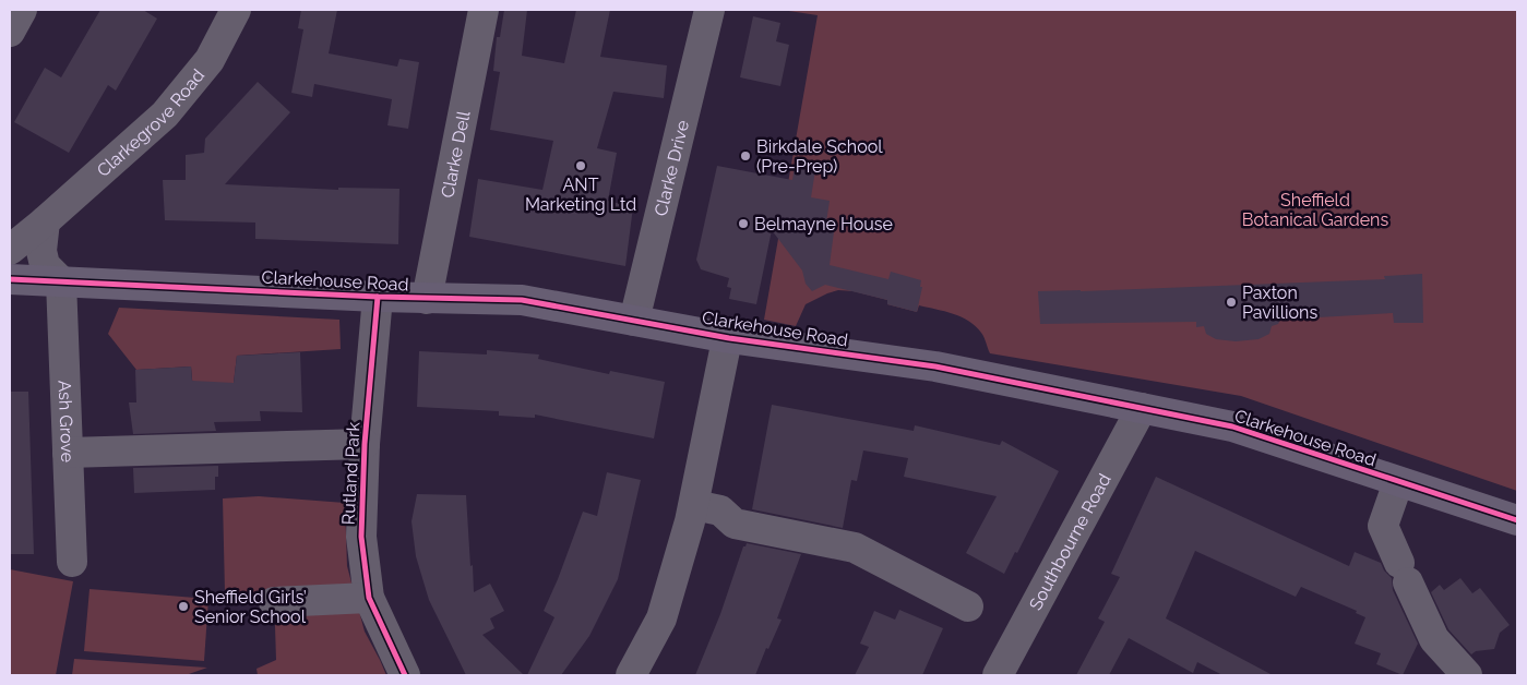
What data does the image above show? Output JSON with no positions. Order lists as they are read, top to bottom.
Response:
{
  "streets": {
    "main road": ["Clarkehouse Road"],
    "street": [
      "Clarkegrove Road",
      "Clarke Dell",
      "Clarke Drive",
      "Ash Grove",
      "Rutland Park",
      "Southbourne Road"
    ]
  },
  "crossings": [
    ["Clarke Dell", "Clarkehouse Road"],
    ["Clarke Drive", "Clarkehouse Road"],
    ["Clarkehouse Road", "Ash Grove"],
    ["Clarkehouse Road", "Rutland Park"],
    ["Clarkehouse Road", "Southbourne Road"]
  ],
  "parks": ["Sheffield Botanical Gardens"],
  "places": [
    "Birkdale School (Pre-Prep)",
    "ANT Marketing Ltd",
    "Belmayne House",
    "Paxton Pavillions",
    "Sheffield Girls’ Senior School"
  ]
}
